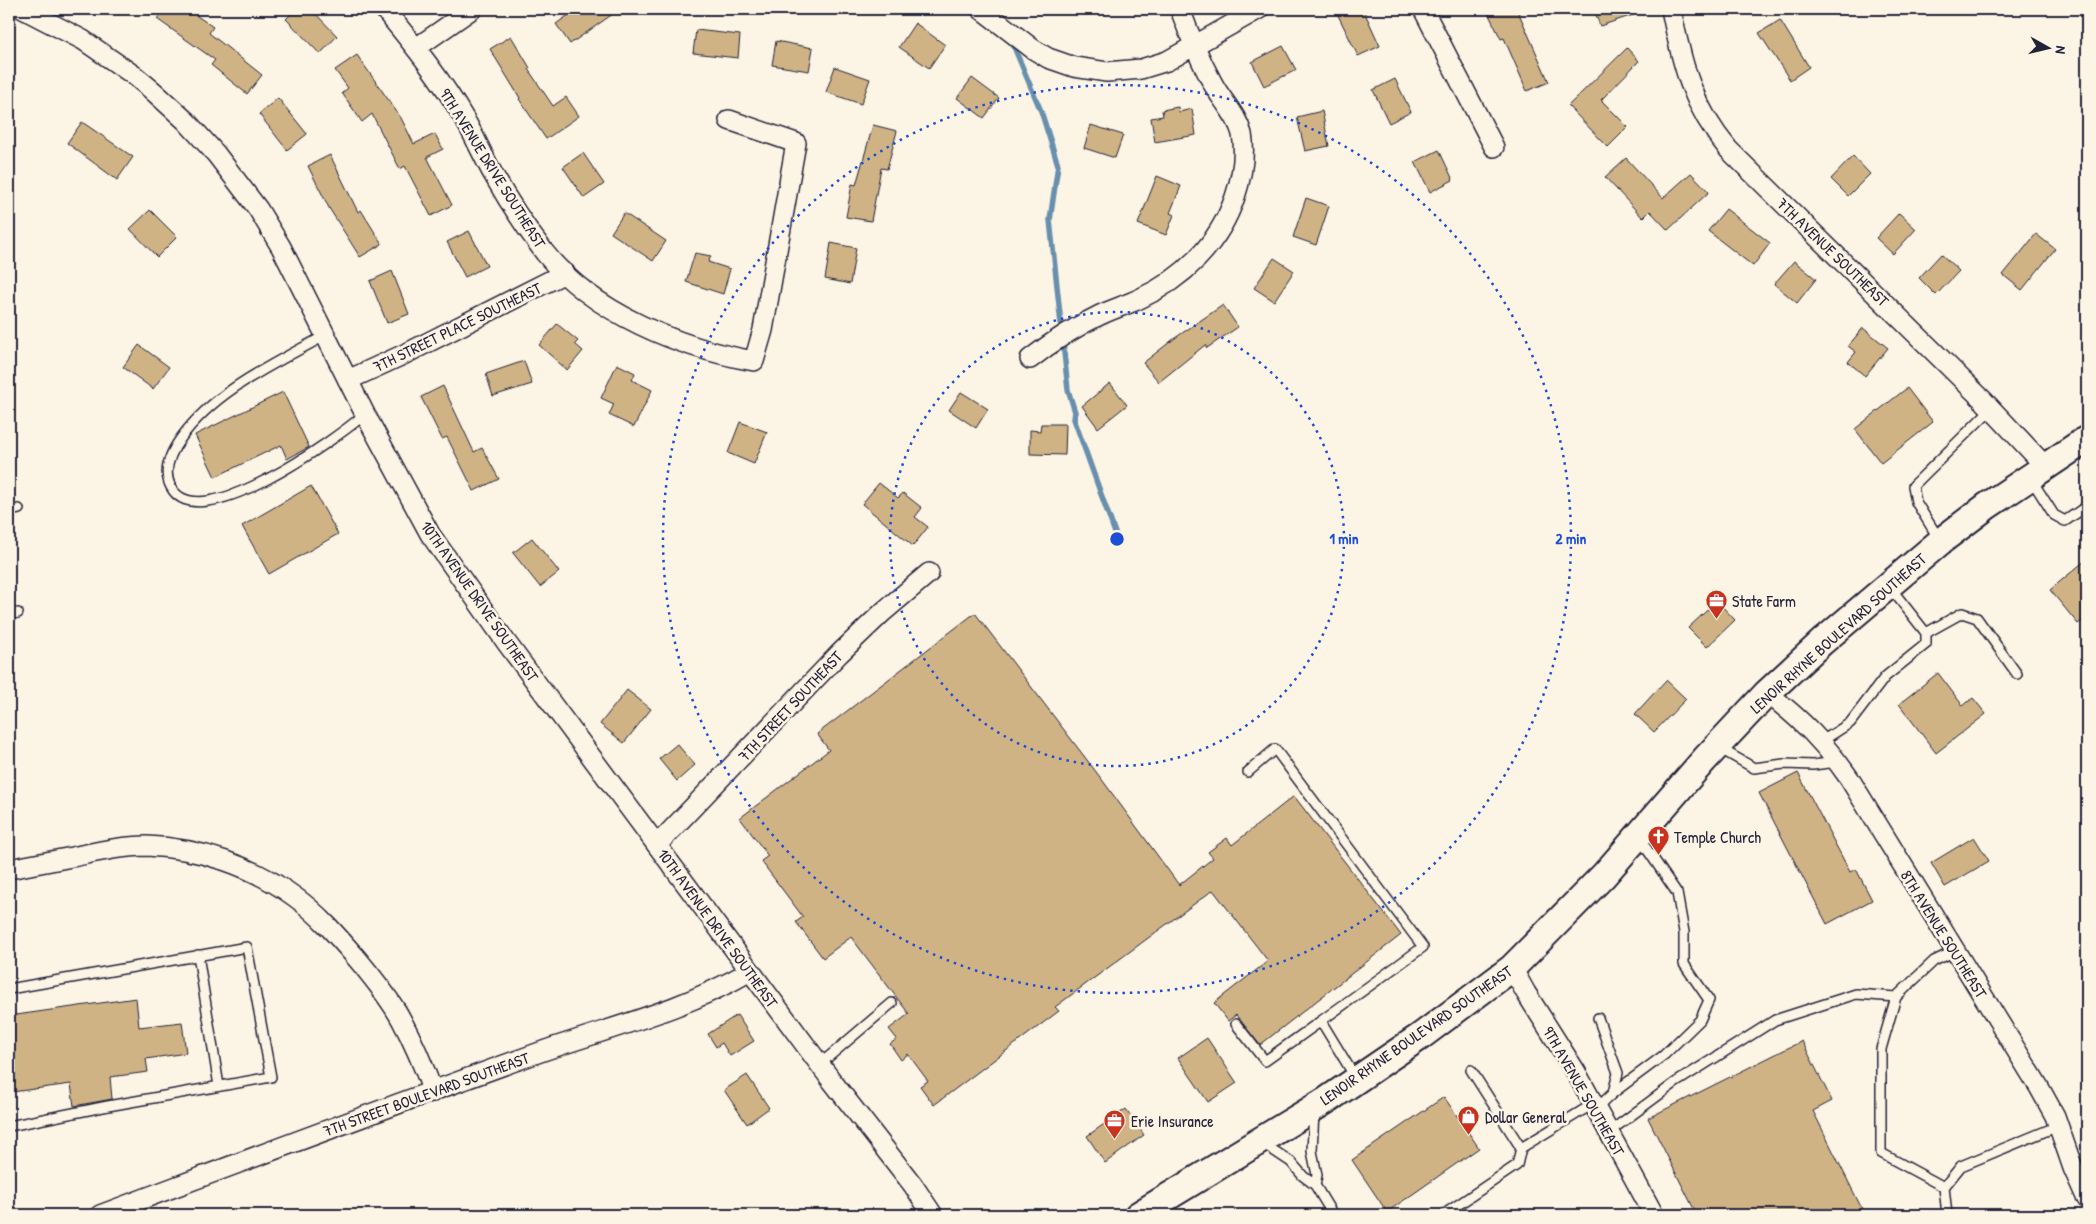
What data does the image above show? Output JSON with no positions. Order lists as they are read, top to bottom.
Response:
{
  "streets": {
    "main road": ["LENOIR RHYNE BOULEVARD SOUTHEAST"],
    "street": [
      "9TH AVENUE DRIVE SOUTHEAST",
      "7TH AVENUE SOUTHEAST",
      "7TH STREET PLACE SOUTHEAST",
      "10TH AVENUE DRIVE SOUTHEAST",
      "7TH STREET SOUTHEAST",
      "8TH AVENUE SOUTHEAST",
      "9TH AVENUE SOUTHEAST",
      "7TH STREET BOULEVARD SOUTHEAST"
    ]
  },
  "crossings": [
    ["9TH AVENUE DRIVE SOUTHEAST", "7TH STREET PLACE SOUTHEAST"],
    ["7TH AVENUE SOUTHEAST", "LENOIR RHYNE BOULEVARD SOUTHEAST"],
    ["7TH STREET PLACE SOUTHEAST", "10TH AVENUE DRIVE SOUTHEAST"],
    ["10TH AVENUE DRIVE SOUTHEAST", "7TH STREET SOUTHEAST"],
    ["10TH AVENUE DRIVE SOUTHEAST", "7TH STREET BOULEVARD SOUTHEAST"],
    ["LENOIR RHYNE BOULEVARD SOUTHEAST", "8TH AVENUE SOUTHEAST"],
    ["LENOIR RHYNE BOULEVARD SOUTHEAST", "9TH AVENUE SOUTHEAST"]
  ],
  "places": {
    "office": ["State Farm", "Erie Insurance"],
    "church": ["Temple Church"],
    "shop": ["Dollar General"]
  },
  "north": "right",
  "rings": ["1 min", "2 min"]
}
